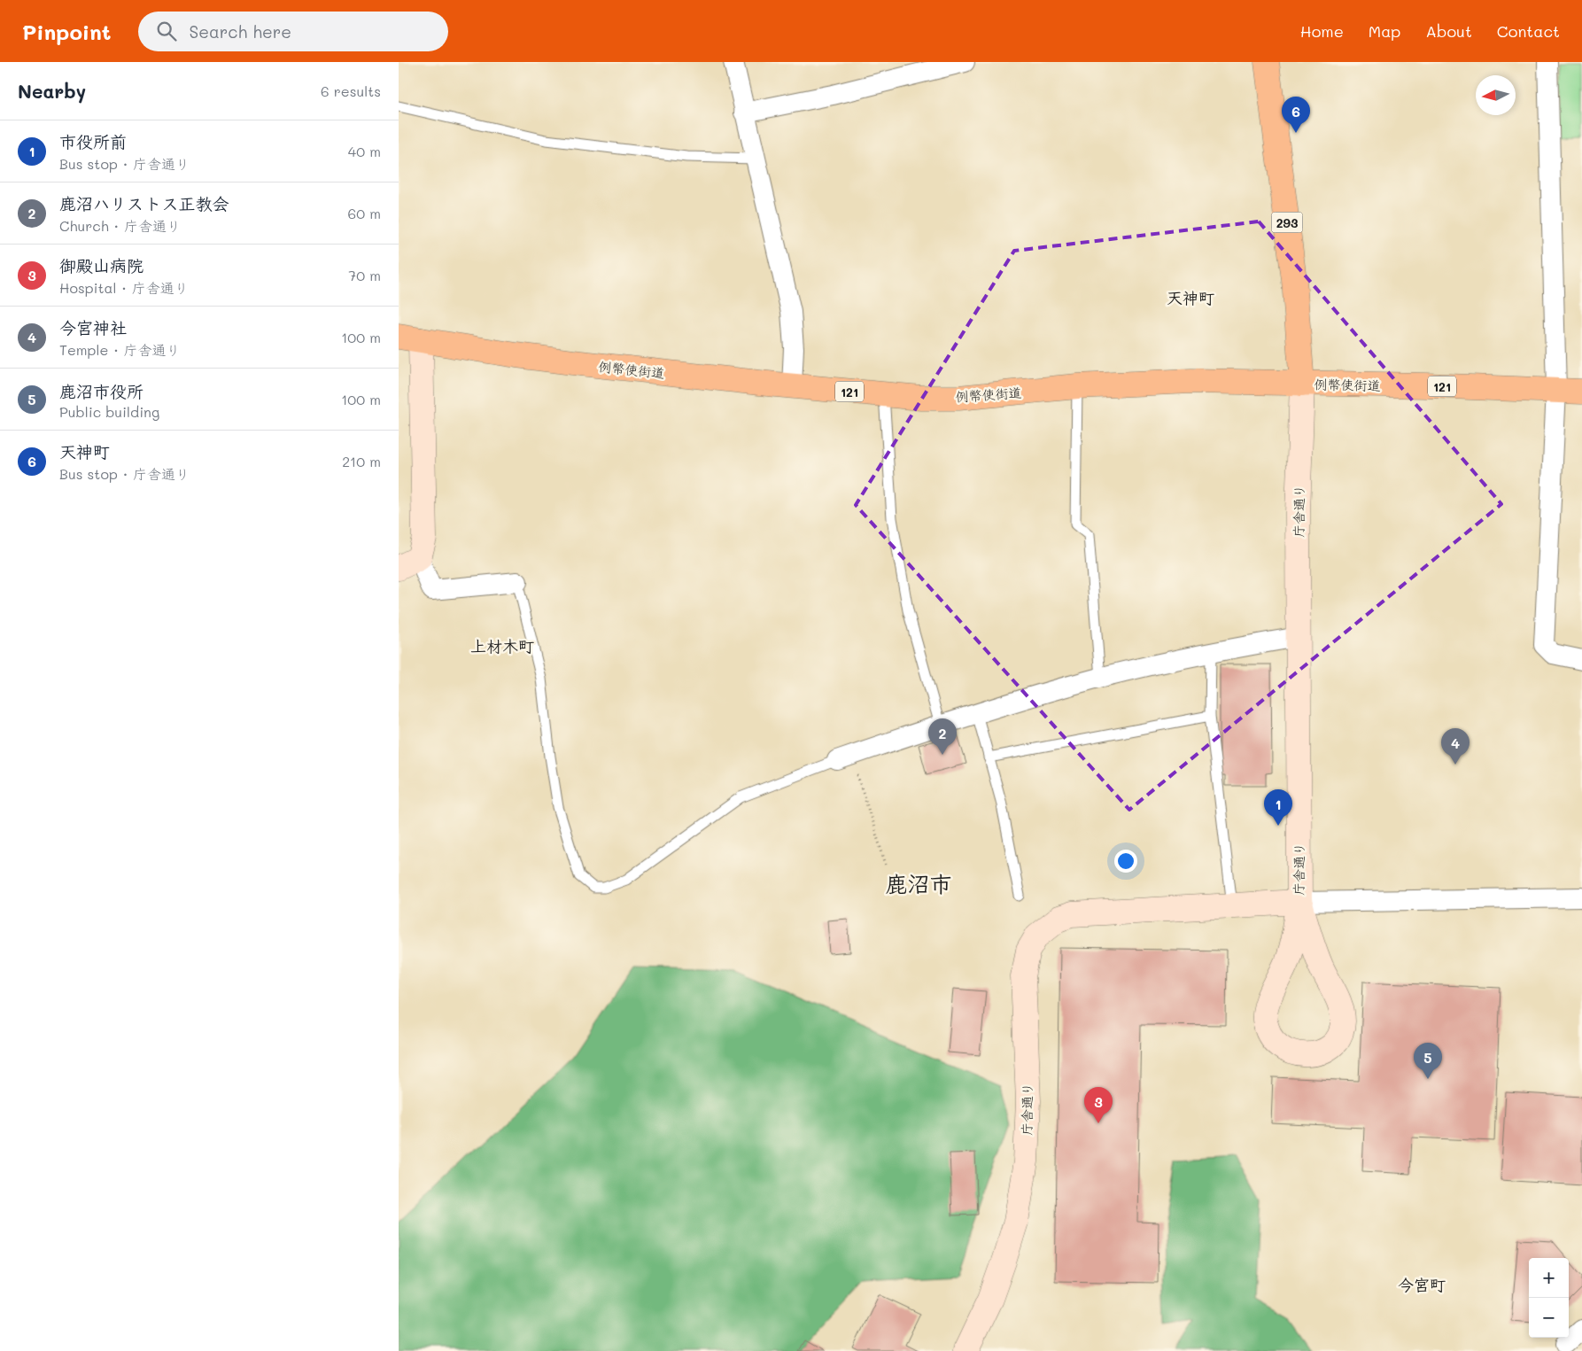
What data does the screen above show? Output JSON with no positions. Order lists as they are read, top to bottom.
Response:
{
  "streets": {
    "highway": [
      "293",
      "例幣使街道",
      "121",
      "庁舎通り"
    ]
  },
  "crossings": [
    ["例幣使街道", "庁舎通り"]
  ],
  "districts": [
    "天神町",
    "上材木町",
    "鹿沼市",
    "今宮町"
  ],
  "north": "left",
  "page": {
    "header": "Pinpoint",
    "search": "Search here",
    "nav": [
      "Home",
      "Map",
      "About",
      "Contact"
    ],
    "heading": ["Nearby", "6 results"],
    "pins": [
      "6",
      "2",
      "4",
      "1",
      "5",
      "3"
    ],
    "list": [
      {
        "mark": "1",
        "name": "市役所前",
        "note": "Bus stop · 庁舎通り",
        "value": "40 m"
      },
      {
        "mark": "2",
        "name": "鹿沼ハリストス正教会",
        "note": "Church · 庁舎通り",
        "value": "60 m"
      },
      {
        "mark": "3",
        "name": "御殿山病院",
        "note": "Hospital · 庁舎通り",
        "value": "70 m"
      },
      {
        "mark": "4",
        "name": "今宮神社",
        "note": "Temple · 庁舎通り",
        "value": "100 m"
      },
      {
        "mark": "5",
        "name": "鹿沼市役所",
        "note": "Public building",
        "value": "100 m"
      },
      {
        "mark": "6",
        "name": "天神町",
        "note": "Bus stop · 庁舎通り",
        "value": "210 m"
      }
    ],
    "map_buttons": ["+", "−"]
  }
}
